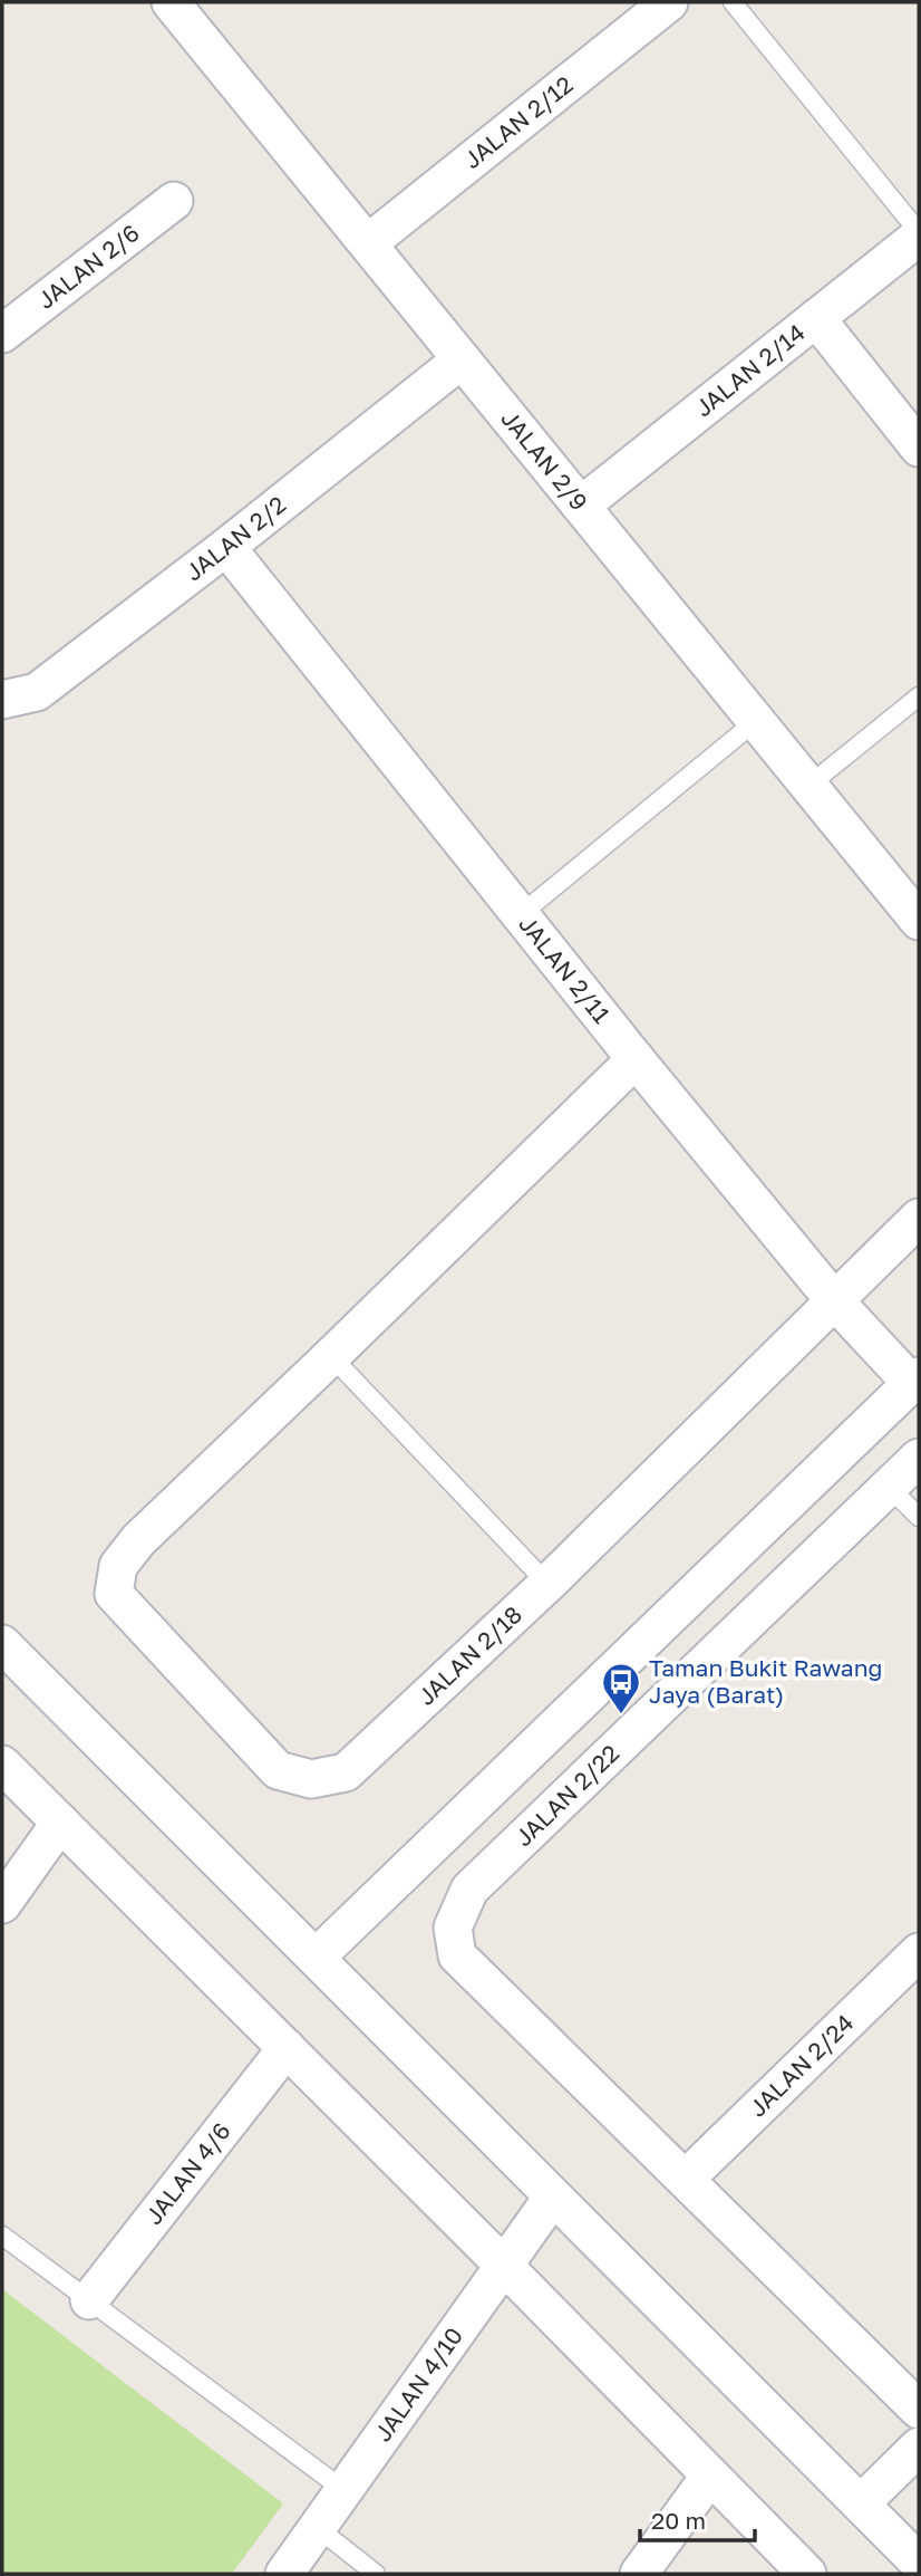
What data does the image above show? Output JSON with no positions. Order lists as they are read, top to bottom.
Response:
{
  "streets": {
    "street": [
      "JALAN 2/12",
      "JALAN 2/6",
      "JALAN 2/14",
      "JALAN 2/9",
      "JALAN 2/2",
      "JALAN 2/11",
      "JALAN 2/18",
      "JALAN 2/22",
      "JALAN 2/24",
      "JALAN 4/6",
      "JALAN 4/10"
    ]
  },
  "crossings": [
    ["JALAN 2/12", "JALAN 2/9"],
    ["JALAN 2/14", "JALAN 2/9"],
    ["JALAN 2/9", "JALAN 2/2"],
    ["JALAN 2/2", "JALAN 2/11"],
    ["JALAN 2/11", "JALAN 2/18"],
    ["JALAN 2/22", "JALAN 2/24"]
  ],
  "places": {
    "bus stop": ["Taman Bukit Rawang Jaya (Barat)"]
  },
  "scale_bar": "20 m"
}
